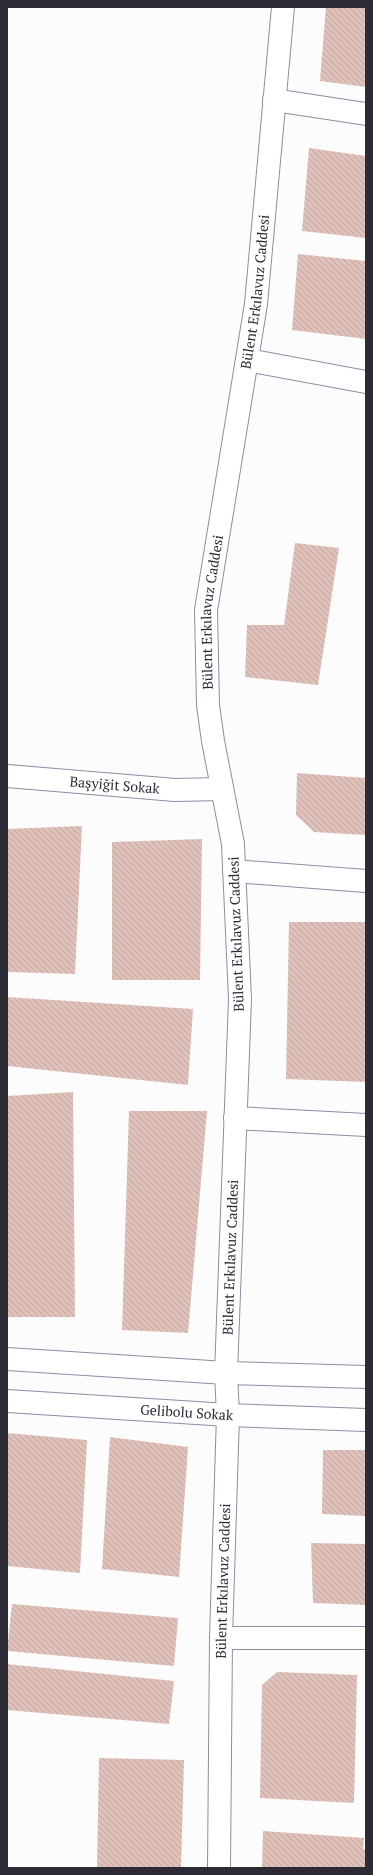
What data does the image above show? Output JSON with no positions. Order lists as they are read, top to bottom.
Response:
{
  "streets": {
    "street": ["Bülent Erkılavuz Caddesi", "Başyiğit Sokak", "Gelibolu Sokak"]
  },
  "crossings": [
    ["Bülent Erkılavuz Caddesi", "Başyiğit Sokak"],
    ["Bülent Erkılavuz Caddesi", "Gelibolu Sokak"]
  ]
}
